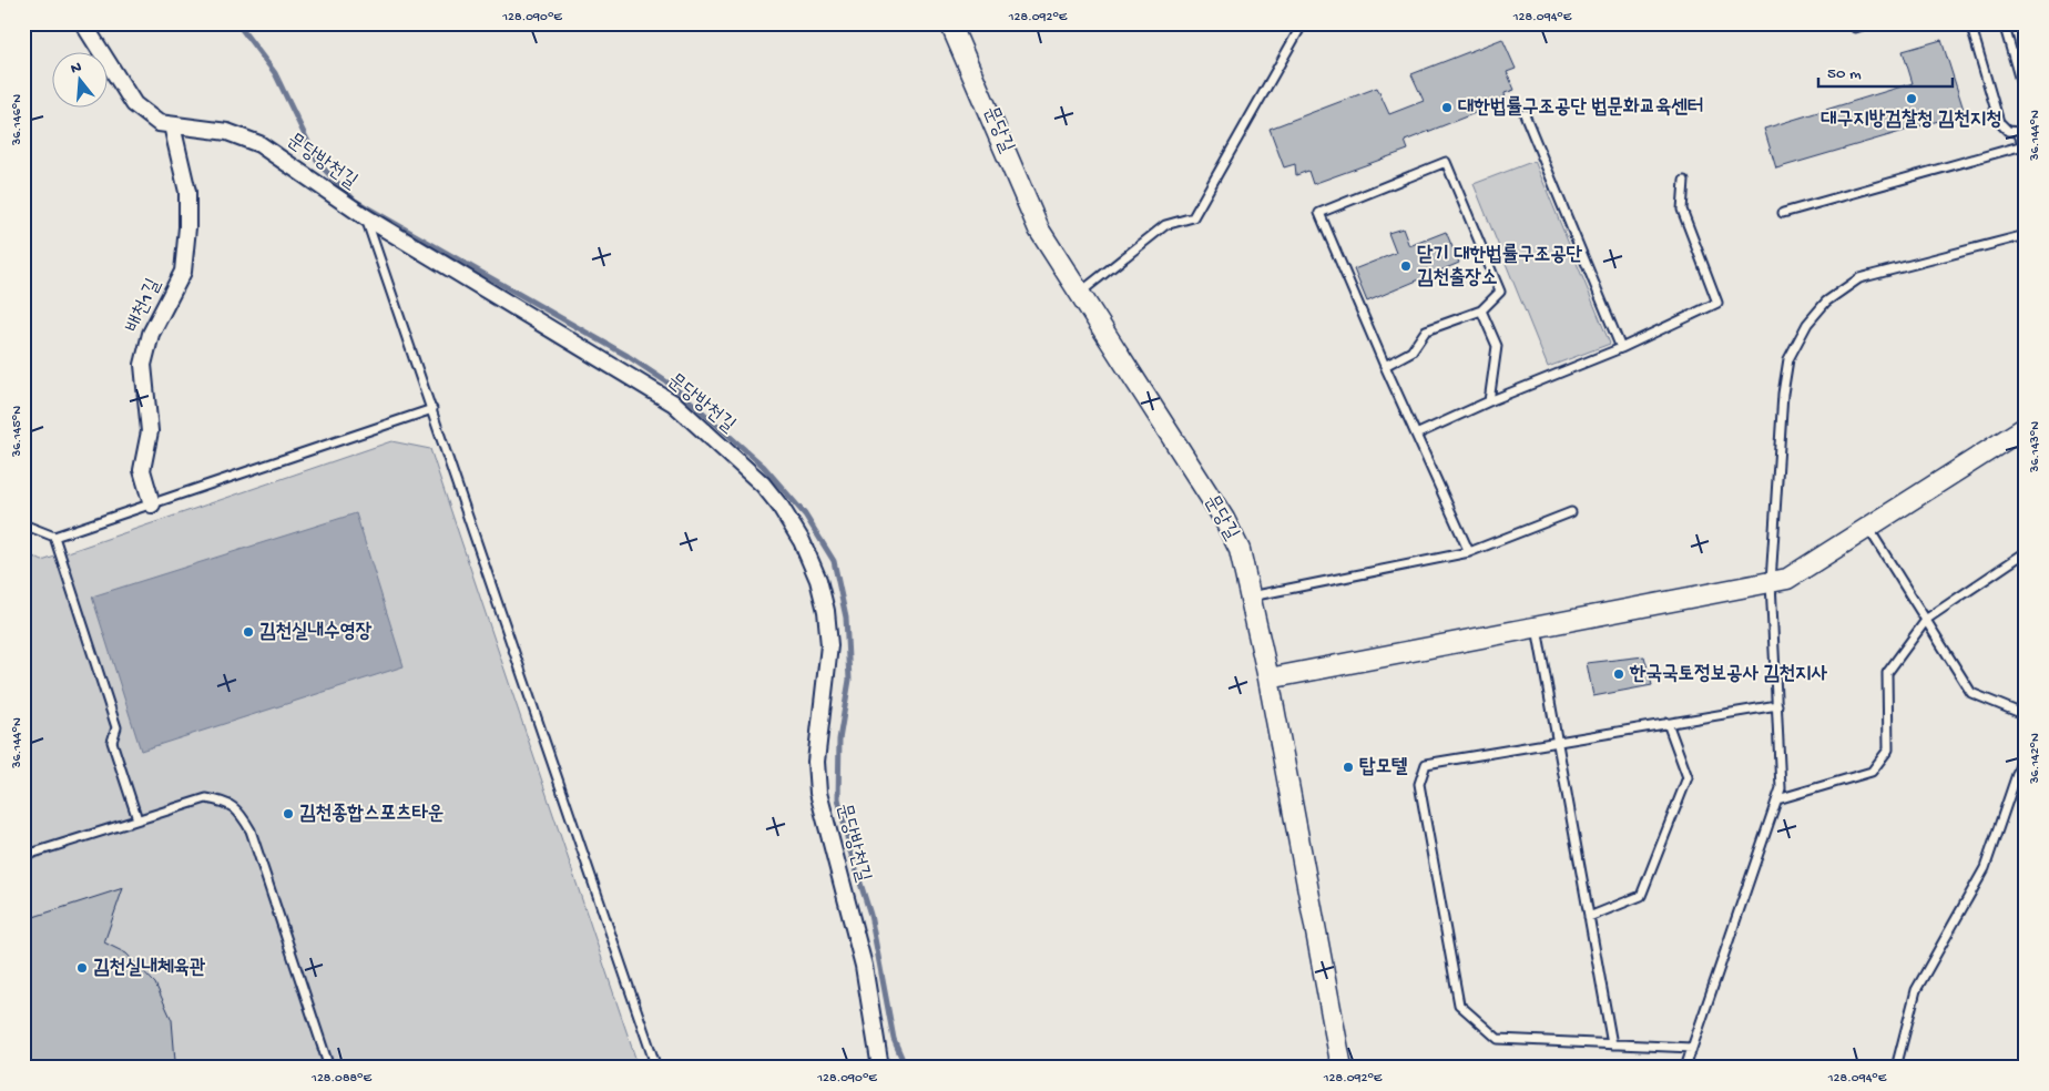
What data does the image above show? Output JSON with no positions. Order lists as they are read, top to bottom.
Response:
{
  "streets": {
    "street": ["문당길", "문당방천길", "배천1길"]
  },
  "crossings": [
    ["문당방천길", "배천1길"]
  ],
  "places": [
    "대구지방검찰청 김천지청",
    "대한법률구조공단 법문화교육센터",
    "닫기 대한법률구조공단 김천출장소",
    "김천실내수영장",
    "한국국토정보공사 김천지사",
    "탑모텔",
    "김천종합스포츠타운",
    "김천실내체육관"
  ],
  "scale_bar": "50 m",
  "north": "top",
  "coordinates": [
    "128.090°E",
    "128.092°E",
    "128.094°E",
    "36.146°N",
    "36.144°N",
    "36.145°N",
    "36.143°N",
    "36.142°N",
    "128.088°E"
  ]
}
